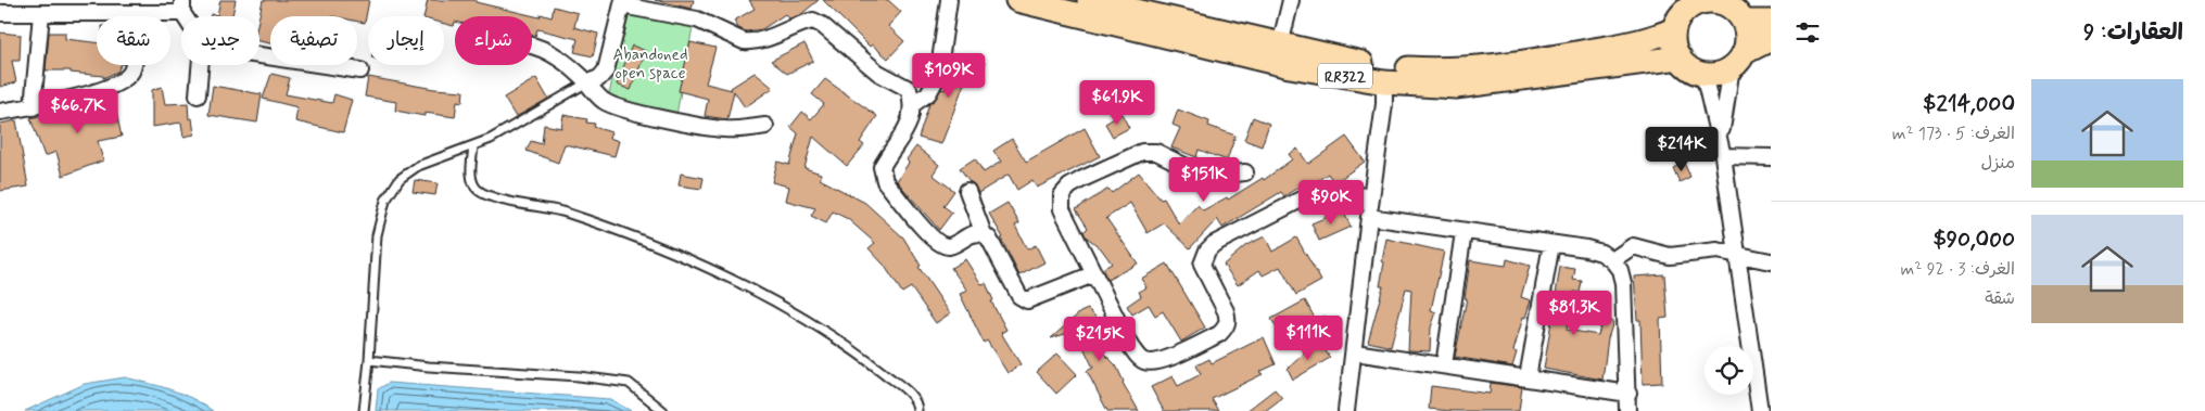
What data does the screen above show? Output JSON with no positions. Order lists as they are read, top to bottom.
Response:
{
  "streets": {
    "main road": ["RR322"]
  },
  "parks": ["Abandoned open space"],
  "page": {
    "heading": "العقارات: 9",
    "chip": [
      "شراء",
      "إيجار",
      "تصفية",
      "جديد",
      "شقة"
    ],
    "price": [
      "$109K",
      "$61.9K",
      "$66.7K",
      "$214K",
      "$151K",
      "$90K",
      "$81.3K",
      "$111K",
      "$215K"
    ],
    "list": [
      {
        "name": "$214,000",
        "note": "الغرف: 5 · 173 m² · منزل"
      },
      {
        "name": "$90,000",
        "note": "الغرف: 3 · 92 m² · شقة"
      }
    ]
  }
}
